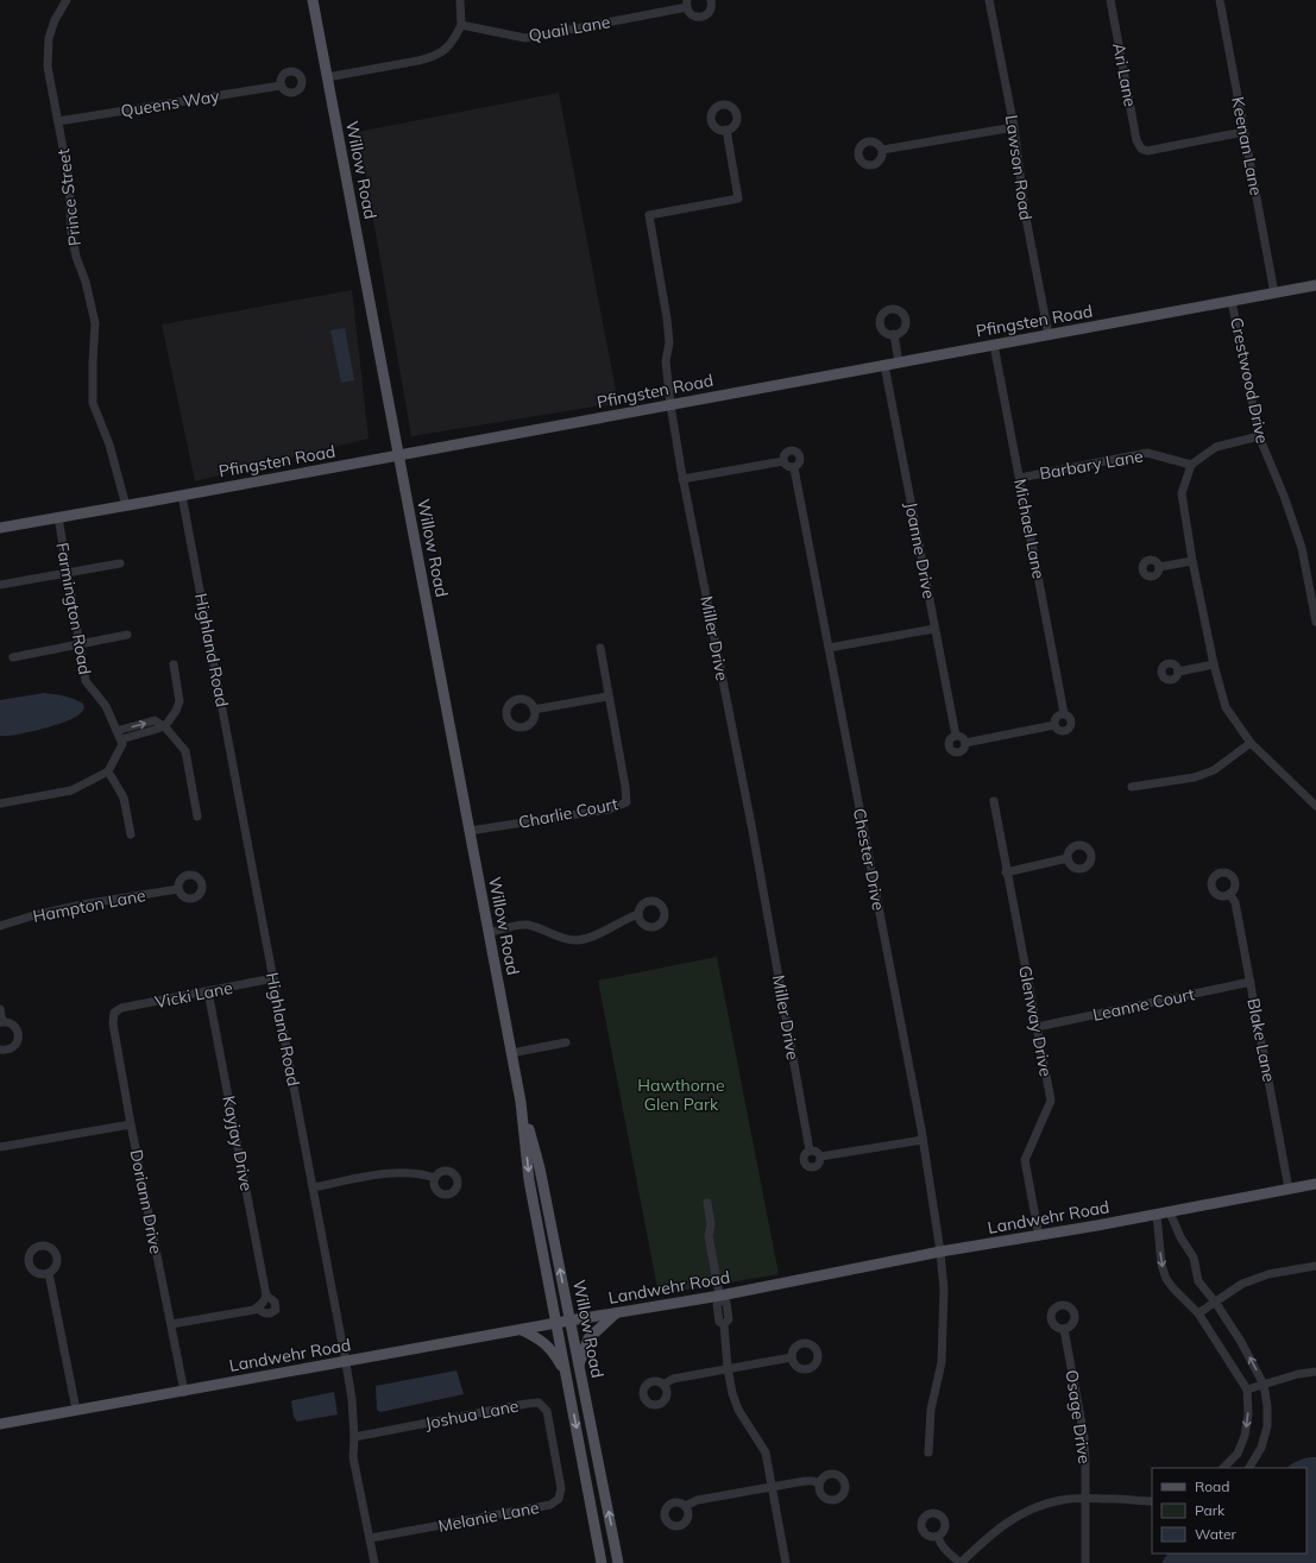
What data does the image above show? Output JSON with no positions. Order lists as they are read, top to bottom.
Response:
{
  "streets": {
    "main road": ["Willow Road", "Pfingsten Road", "Landwehr Road"],
    "street": [
      "Quail Lane",
      "Ari Lane",
      "Queens Way",
      "Keenan Lane",
      "Lawson Road",
      "Prince Street",
      "Crestwood Drive",
      "Barbary Lane",
      "Michael Lane",
      "Joanne Drive",
      "Farmington Road",
      "Miller Drive",
      "Highland Road",
      "Charlie Court",
      "Chester Drive",
      "Hampton Lane",
      "Vicki Lane",
      "Leanne Court",
      "Glenway Drive",
      "Blake Lane",
      "Kayjay Drive",
      "Doriann Drive",
      "Joshua Lane",
      "Osage Drive",
      "Melanie Lane"
    ]
  },
  "crossings": [
    ["Ari Lane", "Keenan Lane"],
    ["Queens Way", "Prince Street"],
    ["Keenan Lane", "Pfingsten Road"],
    ["Lawson Road", "Pfingsten Road"],
    ["Willow Road", "Pfingsten Road"],
    ["Willow Road", "Charlie Court"],
    ["Willow Road", "Landwehr Road"],
    ["Prince Street", "Pfingsten Road"],
    ["Pfingsten Road", "Crestwood Drive"],
    ["Pfingsten Road", "Michael Lane"],
    ["Pfingsten Road", "Joanne Drive"],
    ["Pfingsten Road", "Farmington Road"],
    ["Pfingsten Road", "Miller Drive"],
    ["Pfingsten Road", "Highland Road"],
    ["Barbary Lane", "Michael Lane"],
    ["Highland Road", "Vicki Lane"],
    ["Highland Road", "Landwehr Road"],
    ["Highland Road", "Joshua Lane"],
    ["Highland Road", "Melanie Lane"],
    ["Chester Drive", "Landwehr Road"],
    ["Vicki Lane", "Kayjay Drive"],
    ["Vicki Lane", "Doriann Drive"],
    ["Leanne Court", "Glenway Drive"],
    ["Leanne Court", "Blake Lane"],
    ["Glenway Drive", "Landwehr Road"],
    ["Blake Lane", "Landwehr Road"],
    ["Kayjay Drive", "Doriann Drive"],
    ["Doriann Drive", "Landwehr Road"],
    ["Joshua Lane", "Melanie Lane"]
  ],
  "parks": ["Hawthorne Glen Park"],
  "legend": ["Road", "Park", "Water"]
}
